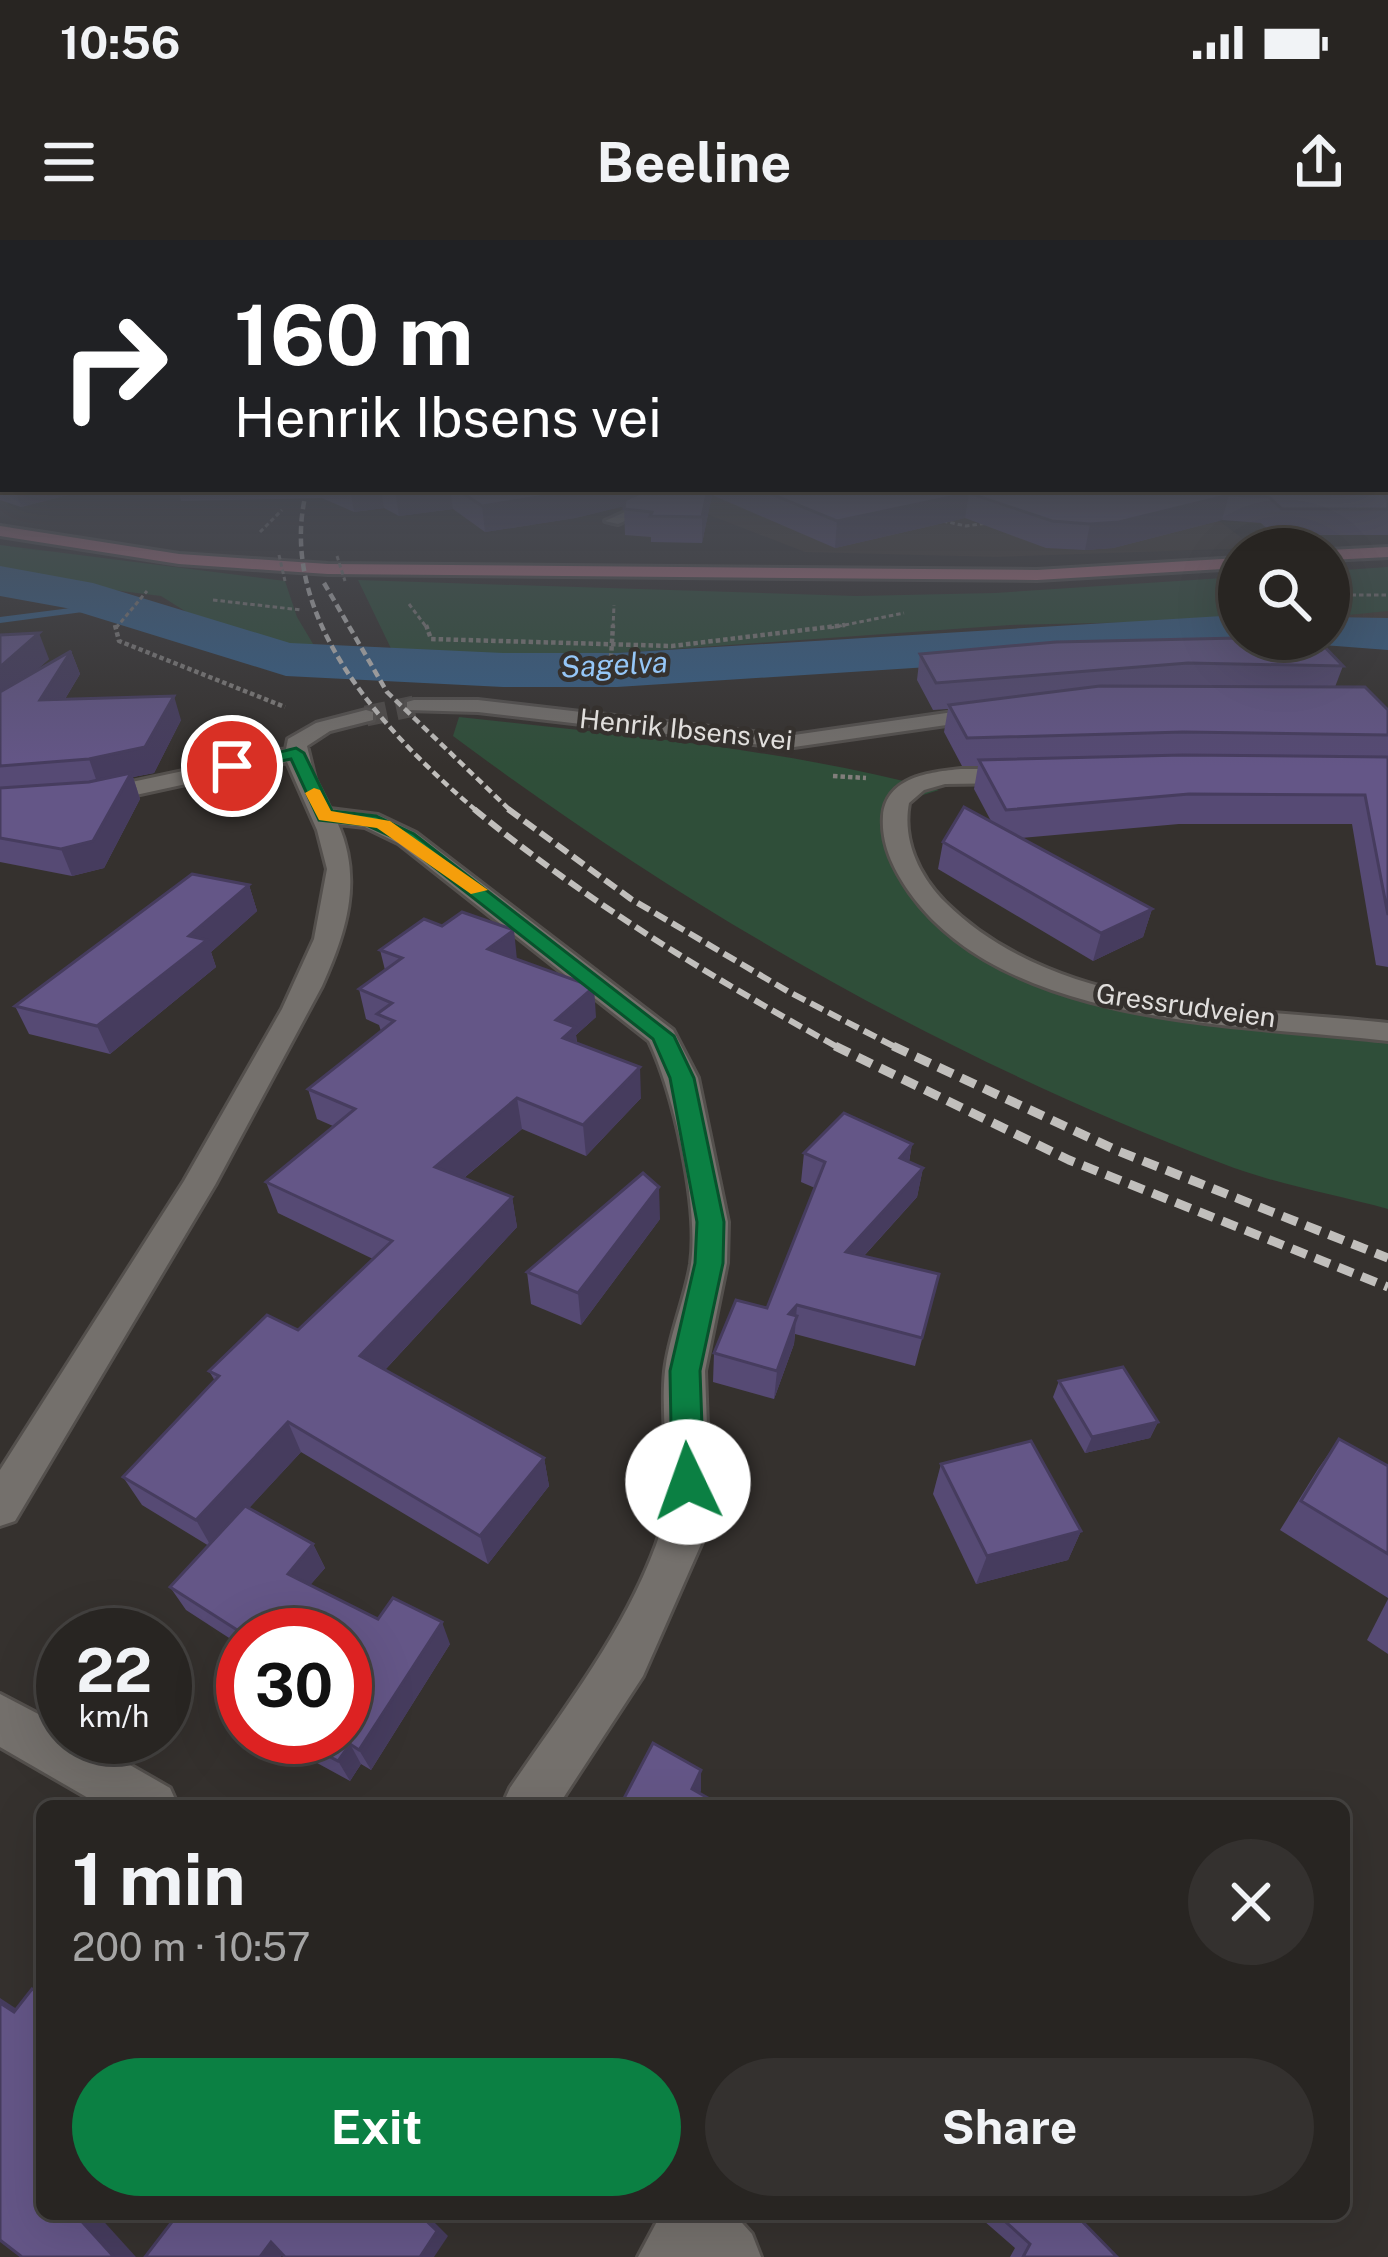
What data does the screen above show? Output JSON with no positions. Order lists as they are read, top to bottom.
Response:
{
  "streets": {
    "street": ["Henrik Ibsens vei", "Gressrudveien"]
  },
  "water": ["Sagelva"],
  "page": {
    "status": "10:56",
    "header": "Beeline",
    "turn": ["160 m", "Henrik Ibsens vei"],
    "speed": "22 km/h",
    "limit": "30",
    "heading": ["1 min", "200 m · 10:57"],
    "buttons": ["Exit", "Share"]
  }
}
